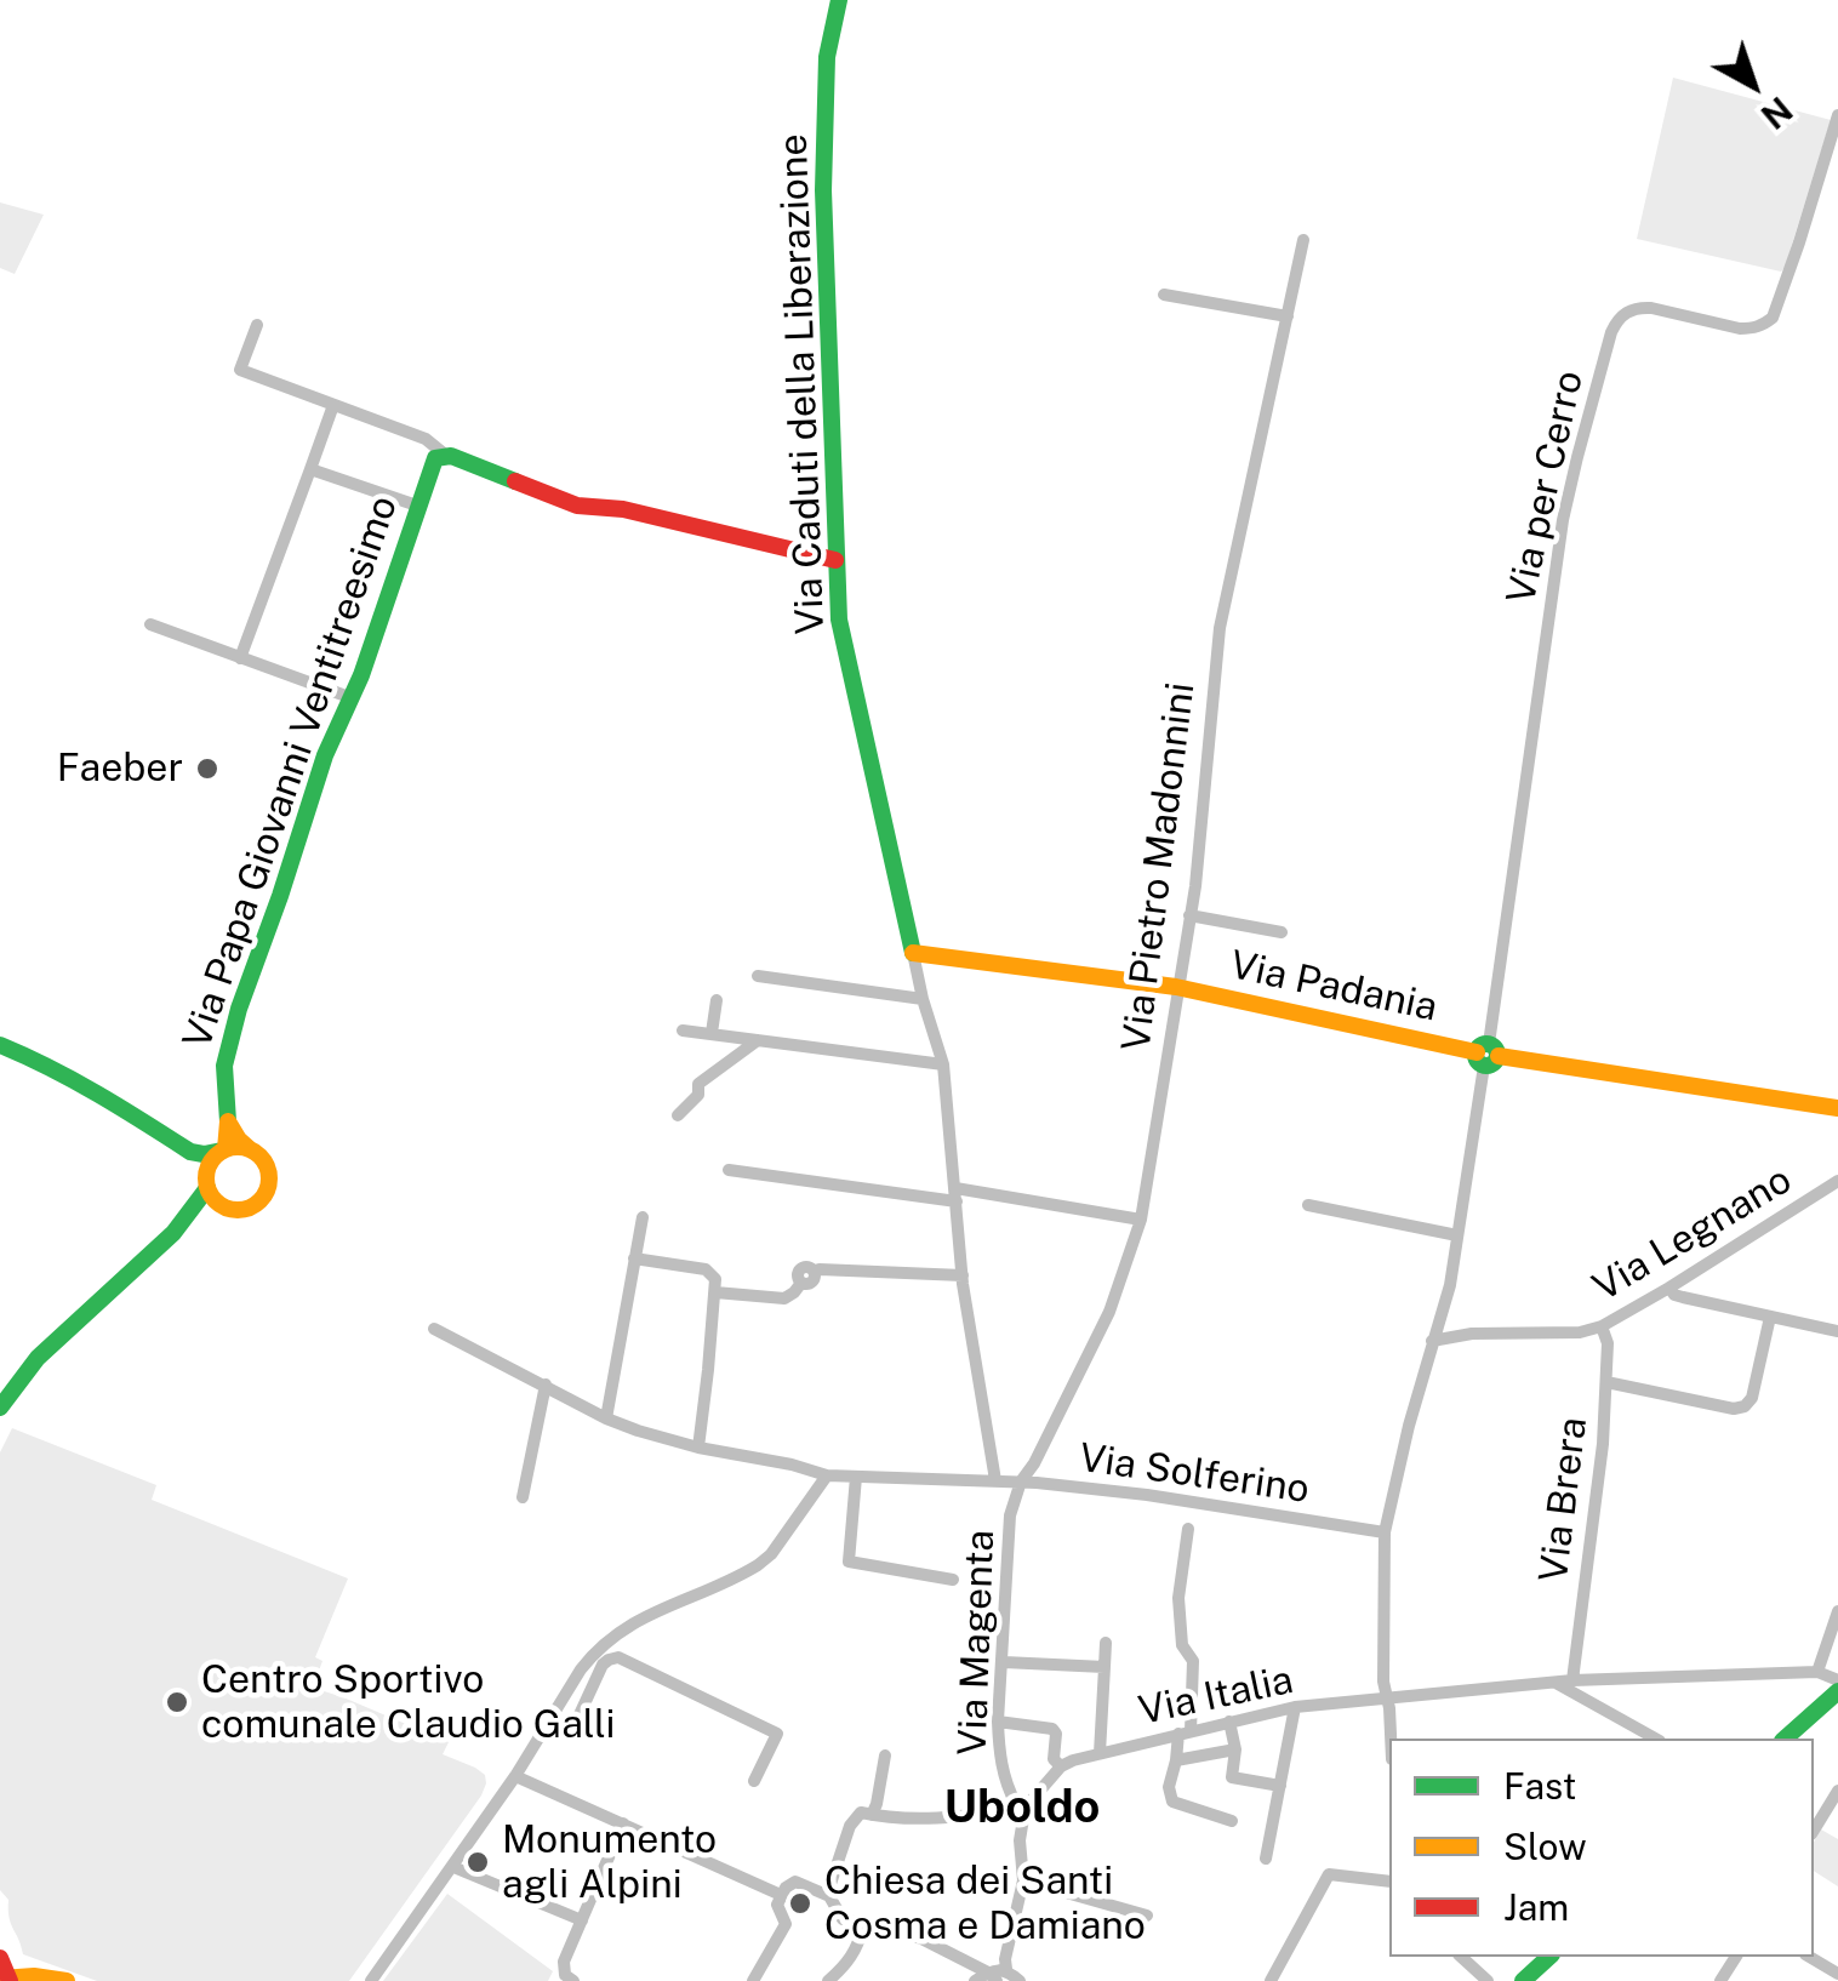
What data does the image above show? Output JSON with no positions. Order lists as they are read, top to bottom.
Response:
{
  "streets": {
    "street": [
      "Via Caduti della Liberazione",
      "Via per Cerro",
      "Via Papa Giovanni Ventitreesimo",
      "Via Pietro Madonnini",
      "Via Padania",
      "Via Legnano",
      "Via Solferino",
      "Via Brera",
      "Via Magenta",
      "Via Italia"
    ]
  },
  "crossings": [
    ["Via Caduti della Liberazione", "Via Padania"],
    ["Via Caduti della Liberazione", "Via Solferino"],
    ["Via per Cerro", "Via Padania"],
    ["Via per Cerro", "Via Legnano"],
    ["Via per Cerro", "Via Solferino"],
    ["Via per Cerro", "Via Italia"],
    ["Via Pietro Madonnini", "Via Padania"],
    ["Via Pietro Madonnini", "Via Solferino"],
    ["Via Pietro Madonnini", "Via Magenta"],
    ["Via Legnano", "Via Brera"],
    ["Via Solferino", "Via Magenta"],
    ["Via Brera", "Via Italia"]
  ],
  "districts": ["Uboldo"],
  "places": [
    "Faeber",
    "Centro Sportivo comunale Claudio Galli",
    "Monumento agli Alpini",
    "Chiesa dei Santi Cosma e Damiano"
  ],
  "legend": ["Fast", "Slow", "Jam"],
  "north": "bottom right"
}
